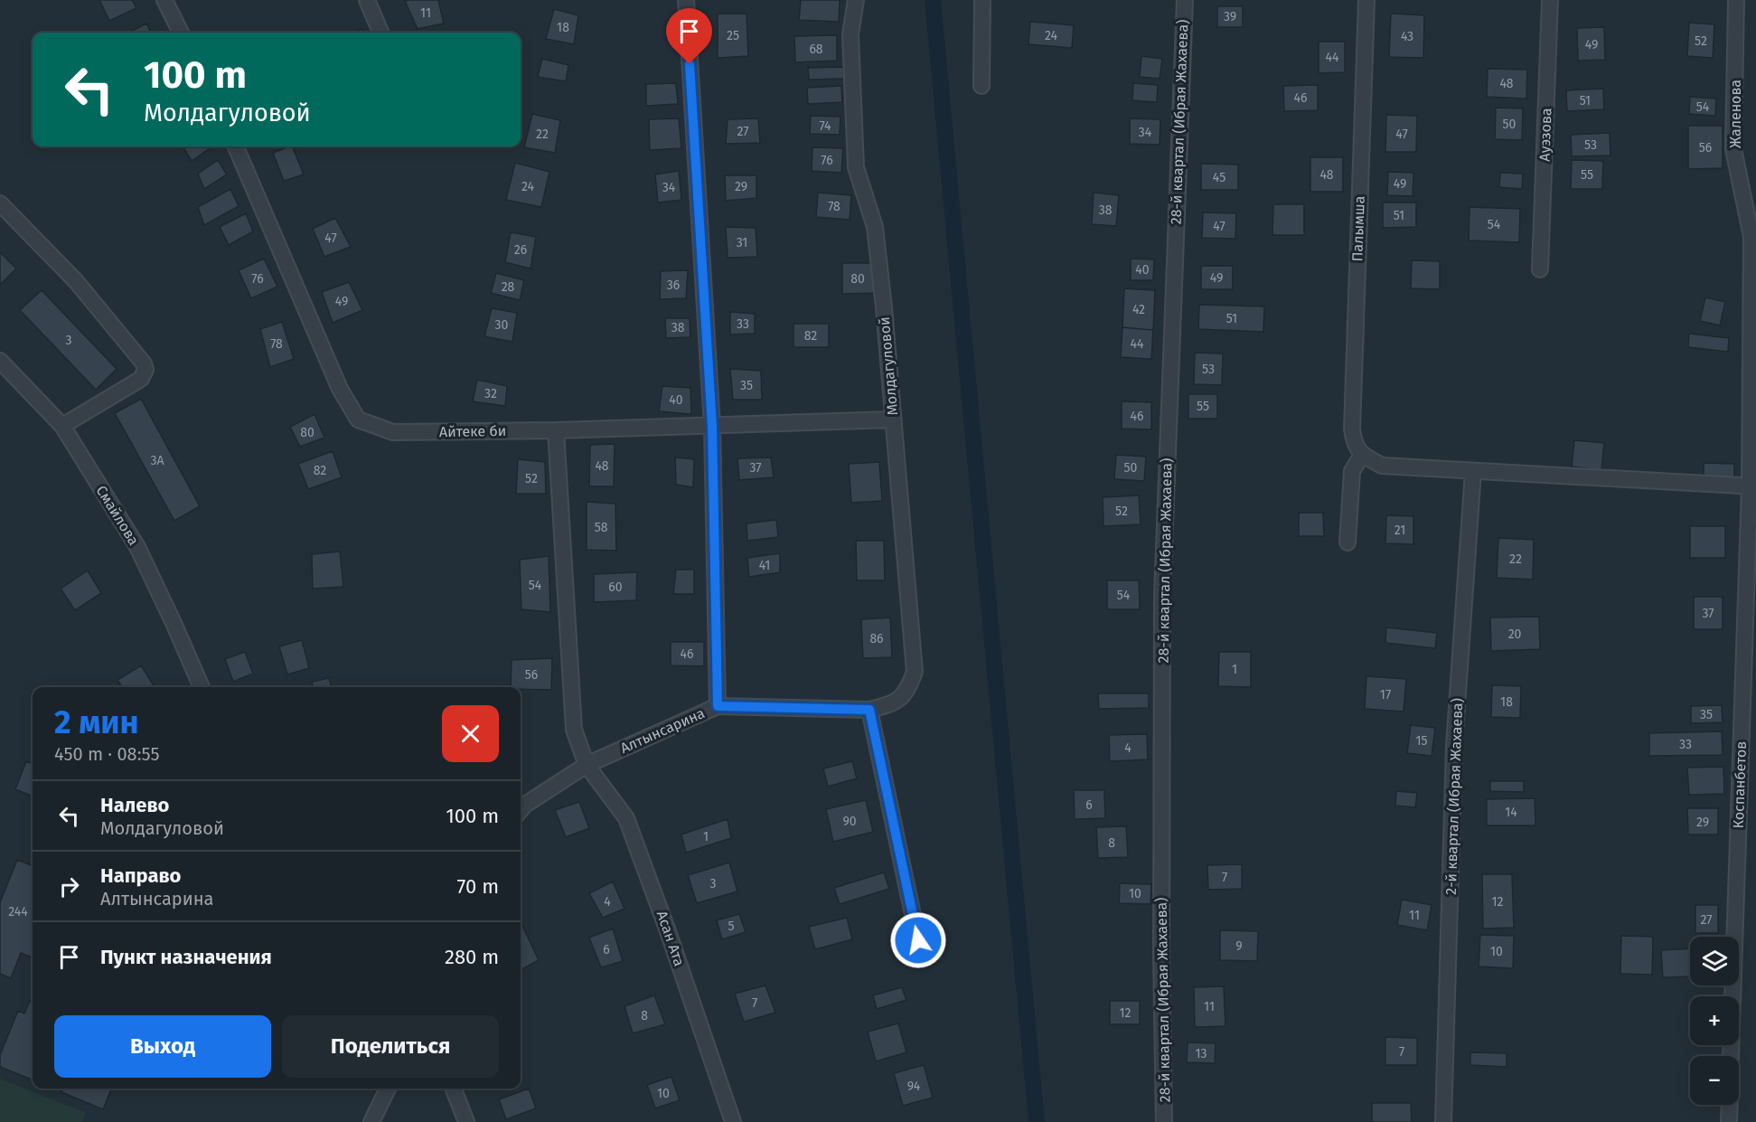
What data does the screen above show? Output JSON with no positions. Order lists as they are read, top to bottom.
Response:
{
  "streets": {
    "street": [
      "Жаленова",
      "28-й квартал (Ибрая Жахаева)",
      "Ауэзова",
      "Палымша",
      "Молдагуловой",
      "Айтеке би",
      "Смайлова",
      "Алтынсарина",
      "Коспанбетов",
      "2-й квартал (Ибрая Жахаева)",
      "Асан Ата"
    ]
  },
  "crossings": [
    ["Жаленова", "Коспанбетов"],
    ["Молдагуловой", "Айтеке би"],
    ["Молдагуловой", "Алтынсарина"],
    ["Айтеке би", "Алтынсарина"],
    ["Алтынсарина", "Асан Ата"]
  ],
  "house_numbers": [
    "11",
    "39",
    "18",
    "25",
    "24",
    "43",
    "52",
    "49",
    "68",
    "44",
    "48",
    "46",
    "51",
    "54",
    "50",
    "74",
    "27",
    "34",
    "22",
    "47",
    "53",
    "56",
    "76",
    "48",
    "55",
    "45",
    "49",
    "24",
    "29",
    "34",
    "78",
    "38",
    "51",
    "54",
    "47",
    "47",
    "31",
    "26",
    "40",
    "49",
    "76",
    "80",
    "36",
    "28",
    "49",
    "42",
    "51",
    "33",
    "30",
    "38",
    "82",
    "3",
    "78",
    "44",
    "53",
    "35",
    "32",
    "40",
    "55",
    "46",
    "80",
    "3А",
    "48",
    "37",
    "50",
    "82",
    "52",
    "52",
    "58",
    "21",
    "22",
    "41",
    "54",
    "60",
    "54",
    "37",
    "20",
    "86",
    "46",
    "1",
    "56",
    "17",
    "18",
    "35",
    "15",
    "33",
    "4",
    "6",
    "14",
    "90",
    "29",
    "1",
    "8",
    "7",
    "3",
    "10",
    "4",
    "12",
    "244",
    "11",
    "27",
    "5",
    "9",
    "6",
    "10",
    "7",
    "11",
    "12",
    "8",
    "7",
    "13",
    "94",
    "10"
  ],
  "page": {
    "turn": ["100 m", "Молдагуловой"],
    "heading": ["2 мин", "450 m · 08:55"],
    "list": [
      {
        "name": "Налево",
        "note": "Молдагуловой",
        "value": "100 m"
      },
      {
        "name": "Направо",
        "note": "Алтынсарина",
        "value": "70 m"
      },
      {
        "name": "Пункт назначения",
        "value": "280 m"
      }
    ],
    "map_buttons": ["+", "−"],
    "buttons": ["Выход", "Поделиться"]
  }
}
